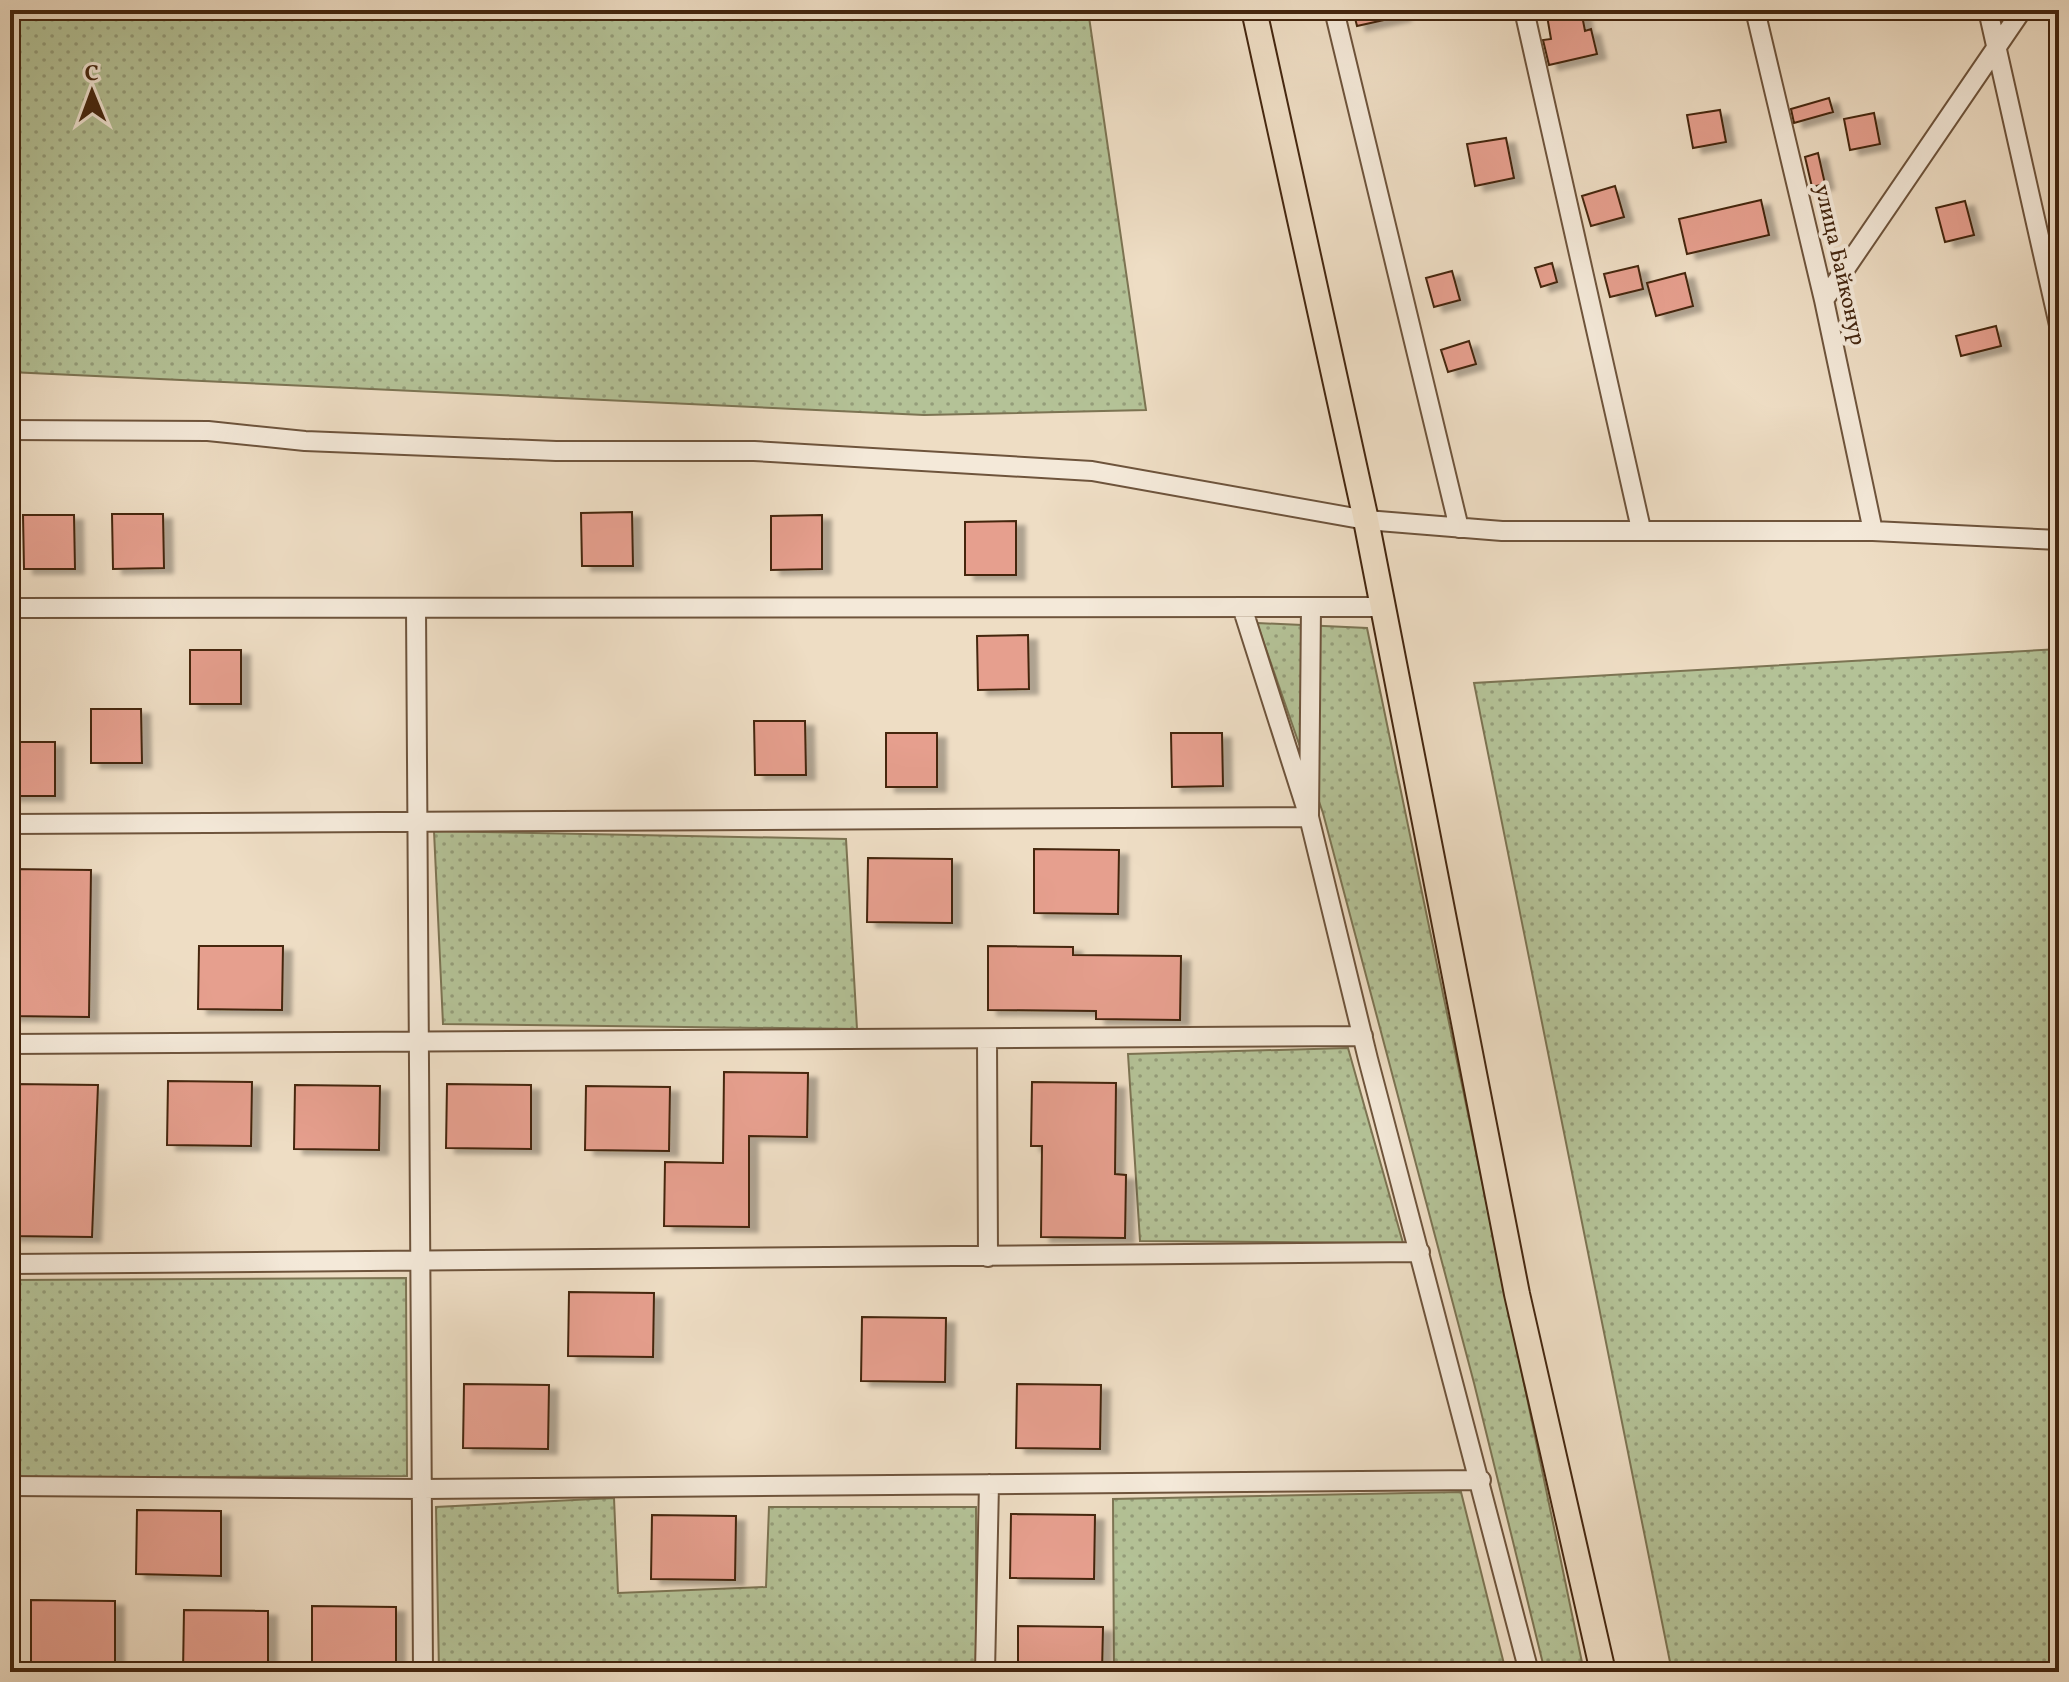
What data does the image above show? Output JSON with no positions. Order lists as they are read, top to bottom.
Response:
{
  "streets": {
    "street": ["улица Байконур"]
  },
  "north": "top"
}
